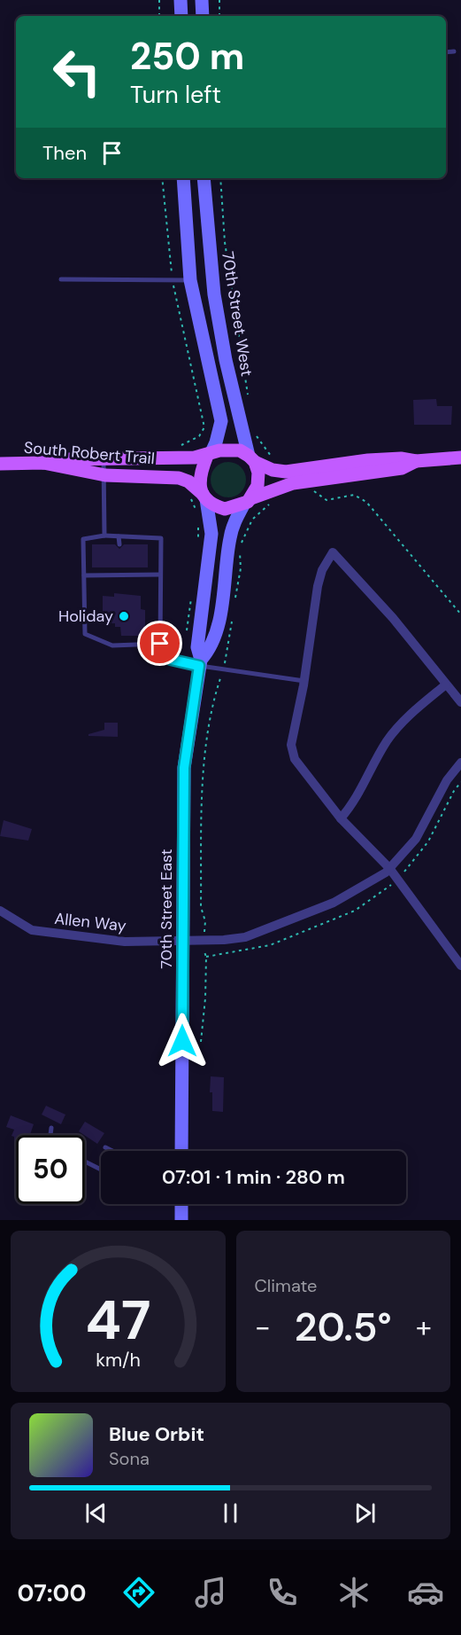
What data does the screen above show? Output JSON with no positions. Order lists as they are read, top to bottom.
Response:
{
  "streets": {
    "main road": ["70th Street West", "South Robert Trail", "70th Street East"],
    "street": ["Allen Way"]
  },
  "crossings": [
    ["70th Street West", "South Robert Trail"],
    ["70th Street West", "70th Street East"],
    ["South Robert Trail", "70th Street East"],
    ["70th Street East", "Allen Way"]
  ],
  "places": ["Holiday"],
  "page": {
    "turn": ["250 m", "Turn left"],
    "then": "Then",
    "limit": "50",
    "trip": "07:01 · 1 min · 280 m",
    "tile": "Climate",
    "heat": ["−", "20.5°", "+"],
    "song": ["Blue Orbit", "Sona"],
    "tabs": "07:00",
    "gauge": ["47", "km/h"]
  }
}
